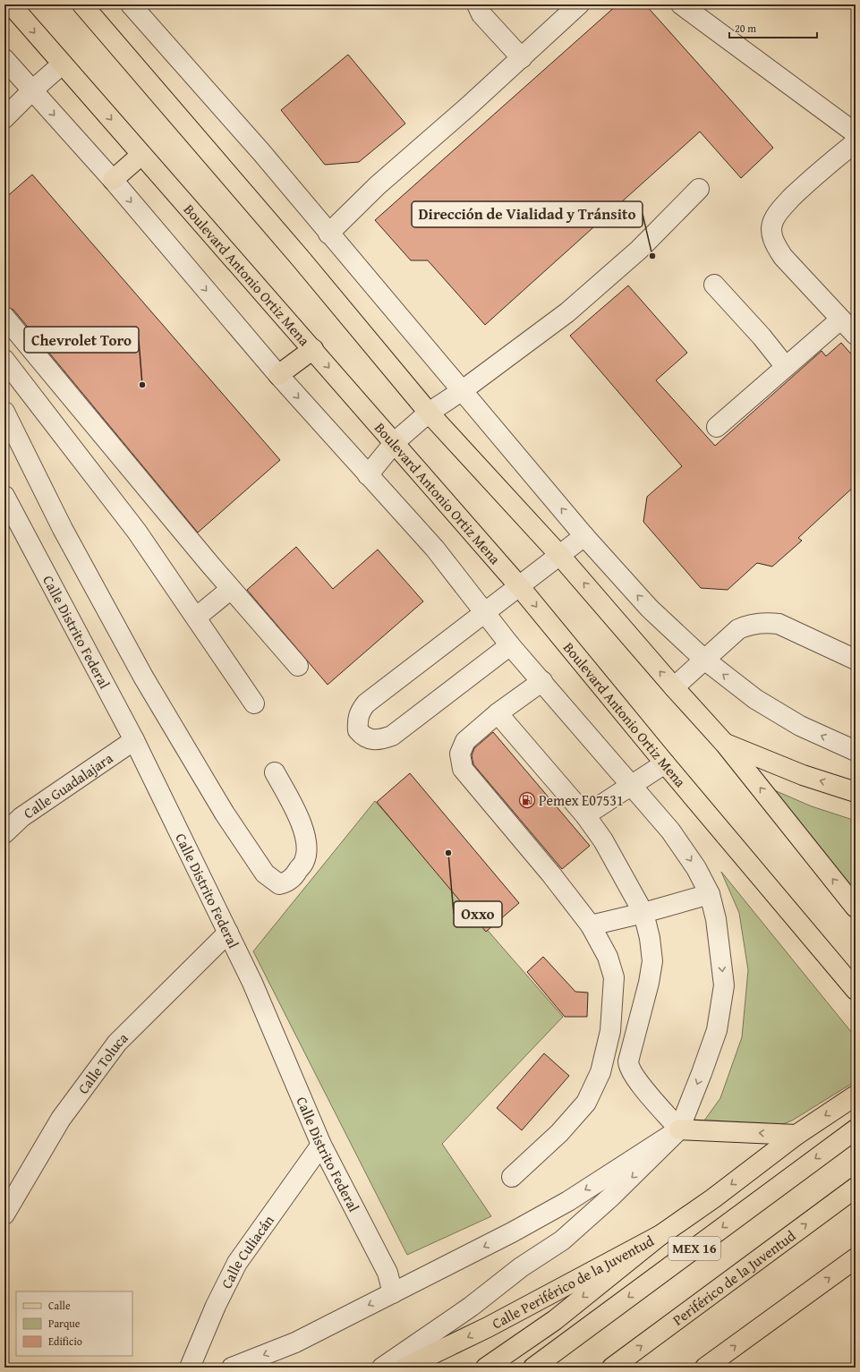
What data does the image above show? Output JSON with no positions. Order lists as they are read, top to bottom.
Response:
{
  "streets": {
    "main road": [
      "Boulevard Antonio Ortiz Mena",
      "MEX 16",
      "Periférico de la Juventud",
      "Calle Periférico de la Juventud"
    ],
    "street": [
      "Calle Distrito Federal",
      "Calle Guadalajara",
      "Calle Toluca",
      "Calle Culiacán"
    ]
  },
  "crossings": [
    ["Calle Distrito Federal", "Calle Guadalajara"],
    ["Calle Distrito Federal", "Calle Toluca"],
    ["Calle Distrito Federal", "Calle Culiacán"]
  ],
  "places": {
    "other": ["Dirección de Vialidad y Tránsito", "Chevrolet Toro", "Oxxo"],
    "fuel station": ["Pemex E07531"]
  },
  "legend": ["Calle", "Parque", "Edificio"],
  "scale_bar": "20 m"
}
